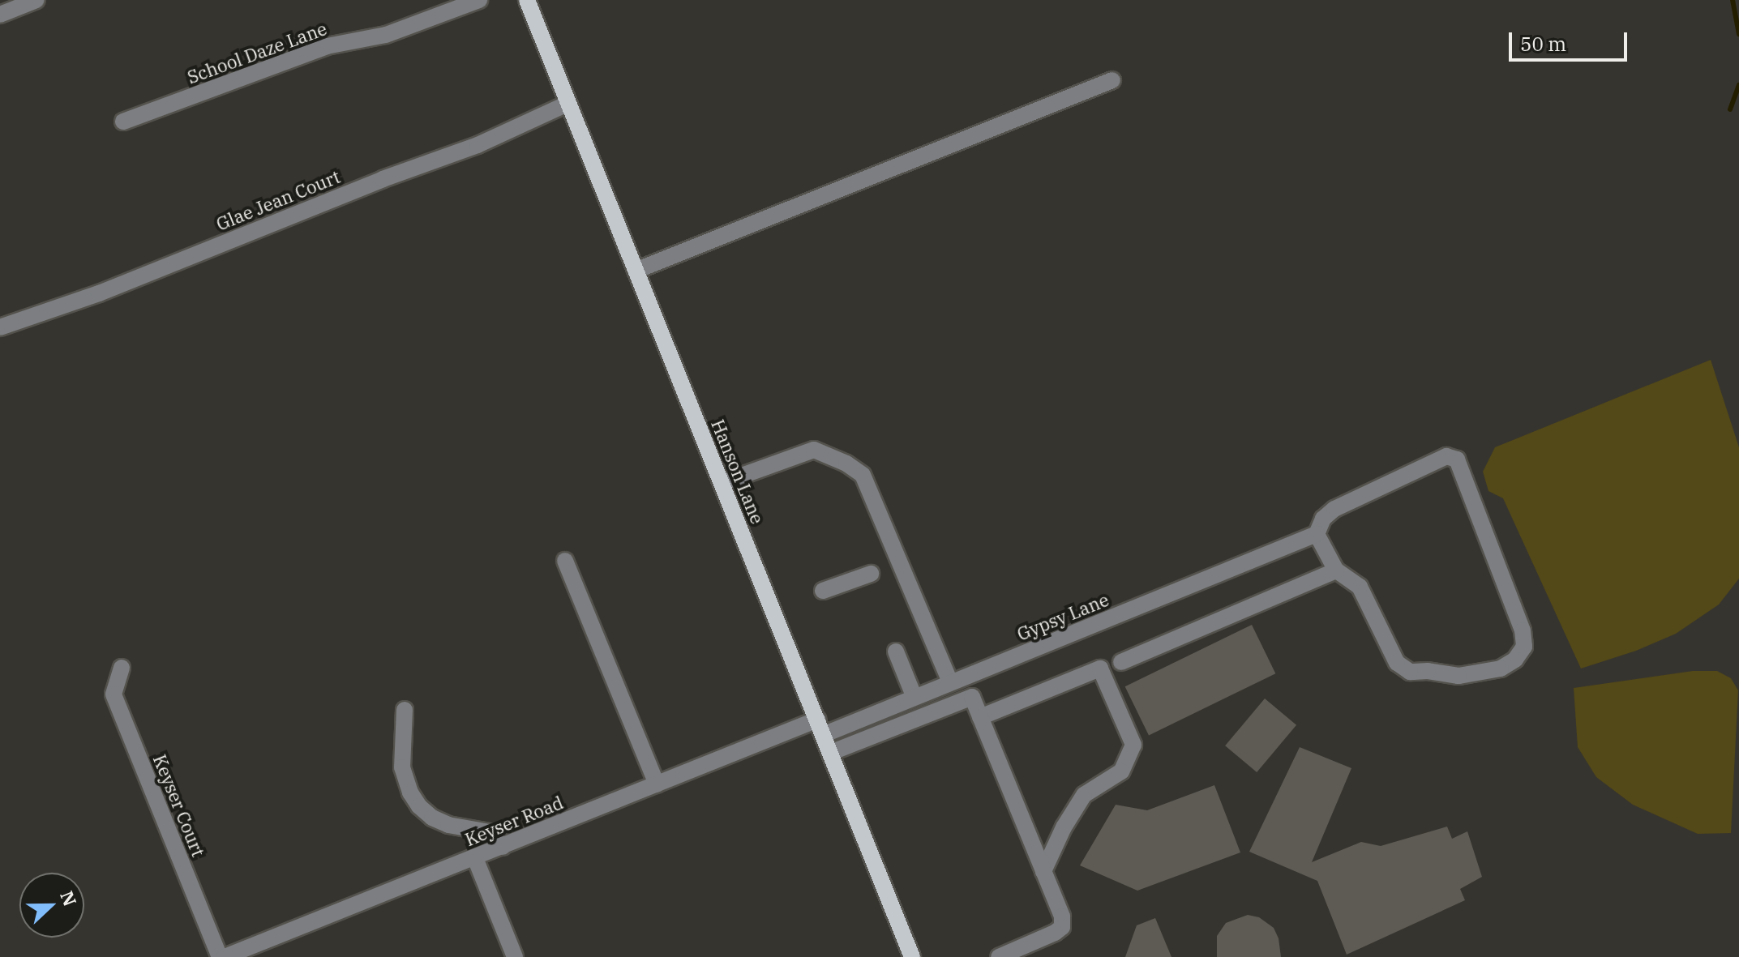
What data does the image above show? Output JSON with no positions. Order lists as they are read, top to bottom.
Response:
{
  "streets": {
    "main road": ["Hanson Lane"],
    "street": [
      "School Daze Lane",
      "Glae Jean Court",
      "Gypsy Lane",
      "Keyser Court",
      "Keyser Road"
    ]
  },
  "crossings": [
    ["Glae Jean Court", "Hanson Lane"],
    ["Hanson Lane", "Gypsy Lane"],
    ["Hanson Lane", "Keyser Road"],
    ["Gypsy Lane", "Keyser Road"],
    ["Keyser Court", "Keyser Road"]
  ],
  "scale_bar": "50 m",
  "north": "right"
}
